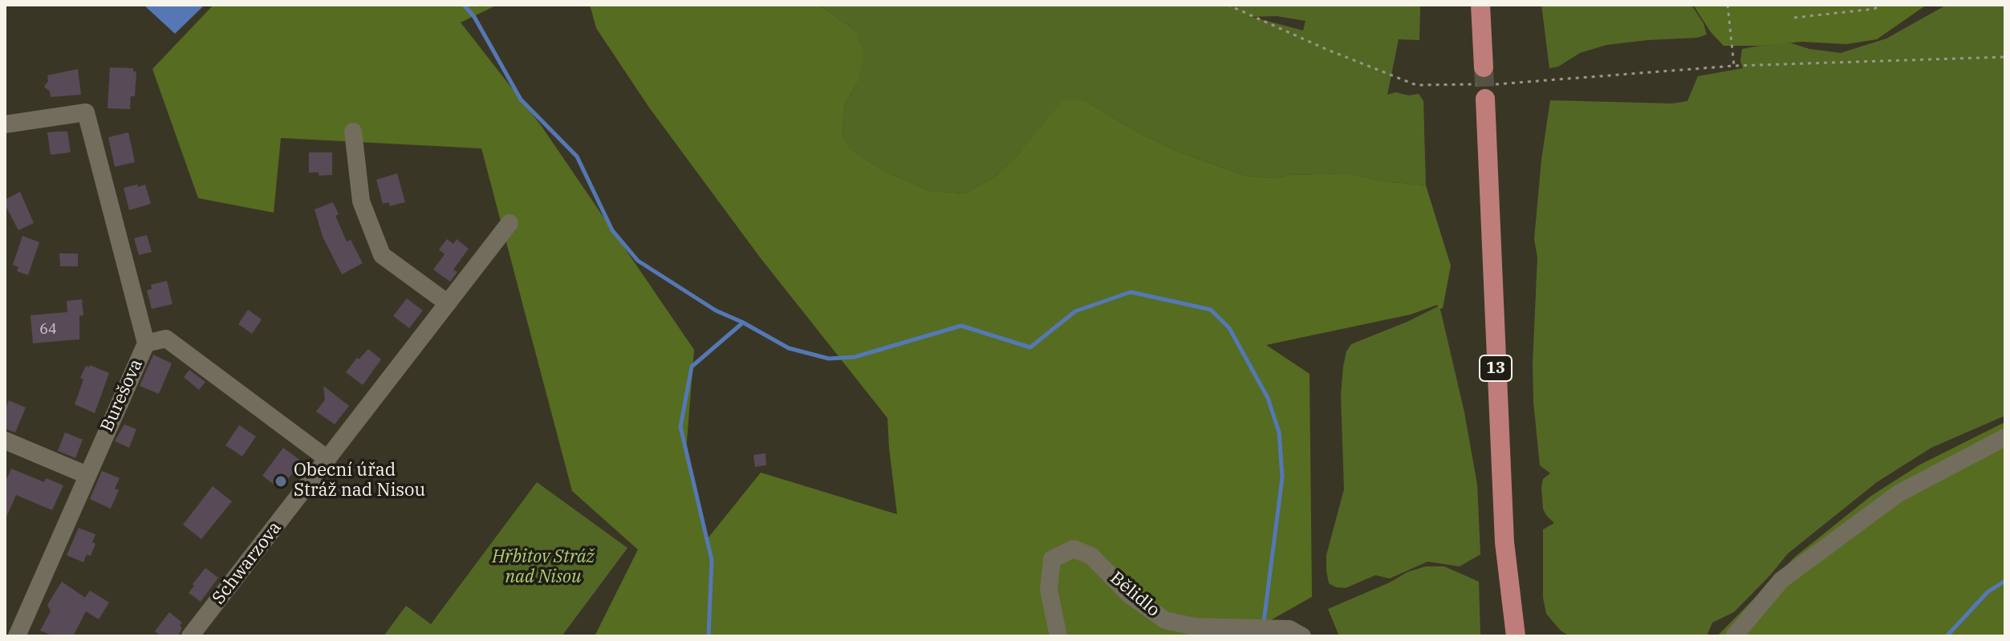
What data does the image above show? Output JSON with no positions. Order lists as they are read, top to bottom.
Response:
{
  "streets": {
    "main road": ["13"],
    "street": ["Burešova", "Schwarzova", "Bělidlo"]
  },
  "parks": ["Hřbitov Stráž nad Nisou"],
  "places": ["Obecní úřad Stráž nad Nisou"],
  "house_numbers": ["64"]
}
